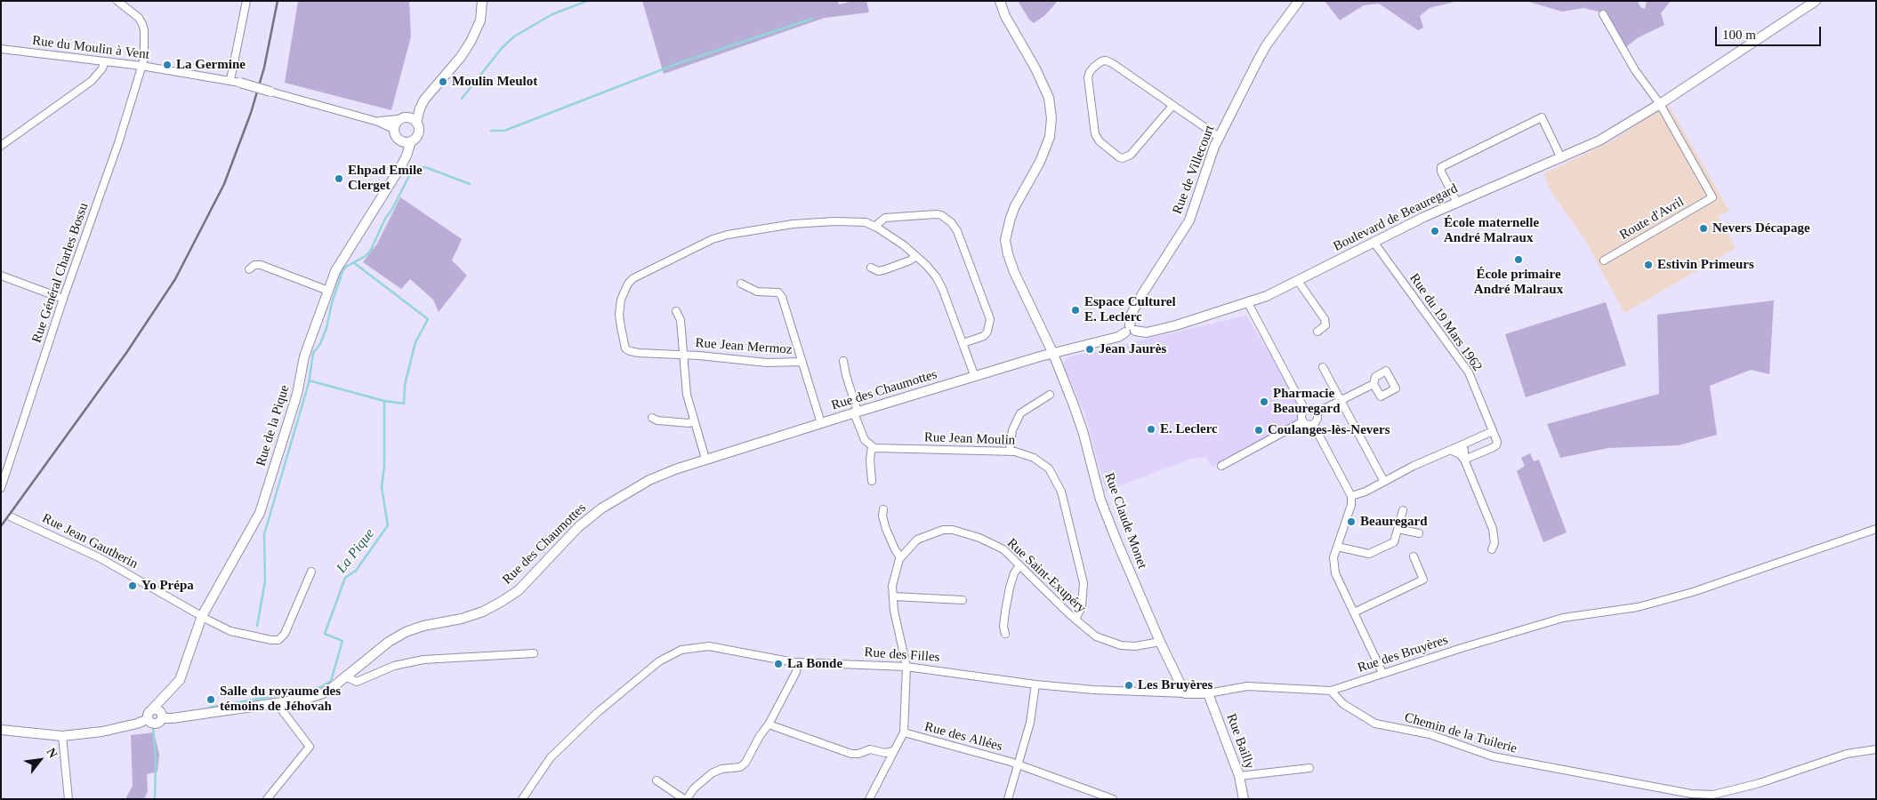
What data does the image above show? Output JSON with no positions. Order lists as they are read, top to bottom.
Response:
{
  "streets": {
    "street": [
      "Rue du Moulin à Vent",
      "Rue de Villecourt",
      "Boulevard de Beauregard",
      "Route d'Avril",
      "Rue Général Charles Bossu",
      "Rue du 19 Mars 1962",
      "Rue Jean Mermoz",
      "Rue des Chaumottes",
      "Rue de la Pique",
      "Rue Jean Moulin",
      "Rue Claude Monet",
      "Rue Jean Gautherin",
      "Rue Saint-Exupéry",
      "Rue des Bruyères",
      "Rue des Filles",
      "Chemin de la Tuilerie",
      "Rue des Allées",
      "Rue Bailly"
    ]
  },
  "crossings": [
    ["Rue du Moulin à Vent", "Rue Général Charles Bossu"],
    ["Rue de Villecourt", "Boulevard de Beauregard"],
    ["Boulevard de Beauregard", "Route d'Avril"],
    ["Boulevard de Beauregard", "Rue du 19 Mars 1962"],
    ["Boulevard de Beauregard", "Rue des Chaumottes"],
    ["Boulevard de Beauregard", "Rue Claude Monet"],
    ["Rue des Chaumottes", "Rue de la Pique"],
    ["Rue des Chaumottes", "Rue Claude Monet"],
    ["Rue de la Pique", "Rue Jean Gautherin"],
    ["Rue Jean Moulin", "Rue Saint-Exupéry"],
    ["Rue Claude Monet", "Rue Saint-Exupéry"],
    ["Rue Claude Monet", "Rue des Filles"],
    ["Rue Saint-Exupéry", "Rue des Filles"],
    ["Rue Saint-Exupéry", "Rue des Allées"],
    ["Rue des Bruyères", "Rue des Filles"],
    ["Rue des Bruyères", "Chemin de la Tuilerie"],
    ["Rue des Bruyères", "Rue Bailly"],
    ["Rue des Filles", "Rue Bailly"]
  ],
  "water": ["La Pique"],
  "places": [
    "La Germine",
    "Moulin Meulot",
    "Ehpad Emile Clerget",
    "Nevers Décapage",
    "École maternelle André Malraux",
    "École primaire André Malraux",
    "Estivin Primeurs",
    "Espace Culturel E. Leclerc",
    "Jean Jaurès",
    "Pharmacie Beauregard",
    "E. Leclerc",
    "Coulanges-lès-Nevers",
    "Beauregard",
    "Yo Prépa",
    "La Bonde",
    "Les Bruyères",
    "Salle du royaume des témoins de Jéhovah"
  ],
  "scale_bar": "100 m",
  "north": "top right"
}
